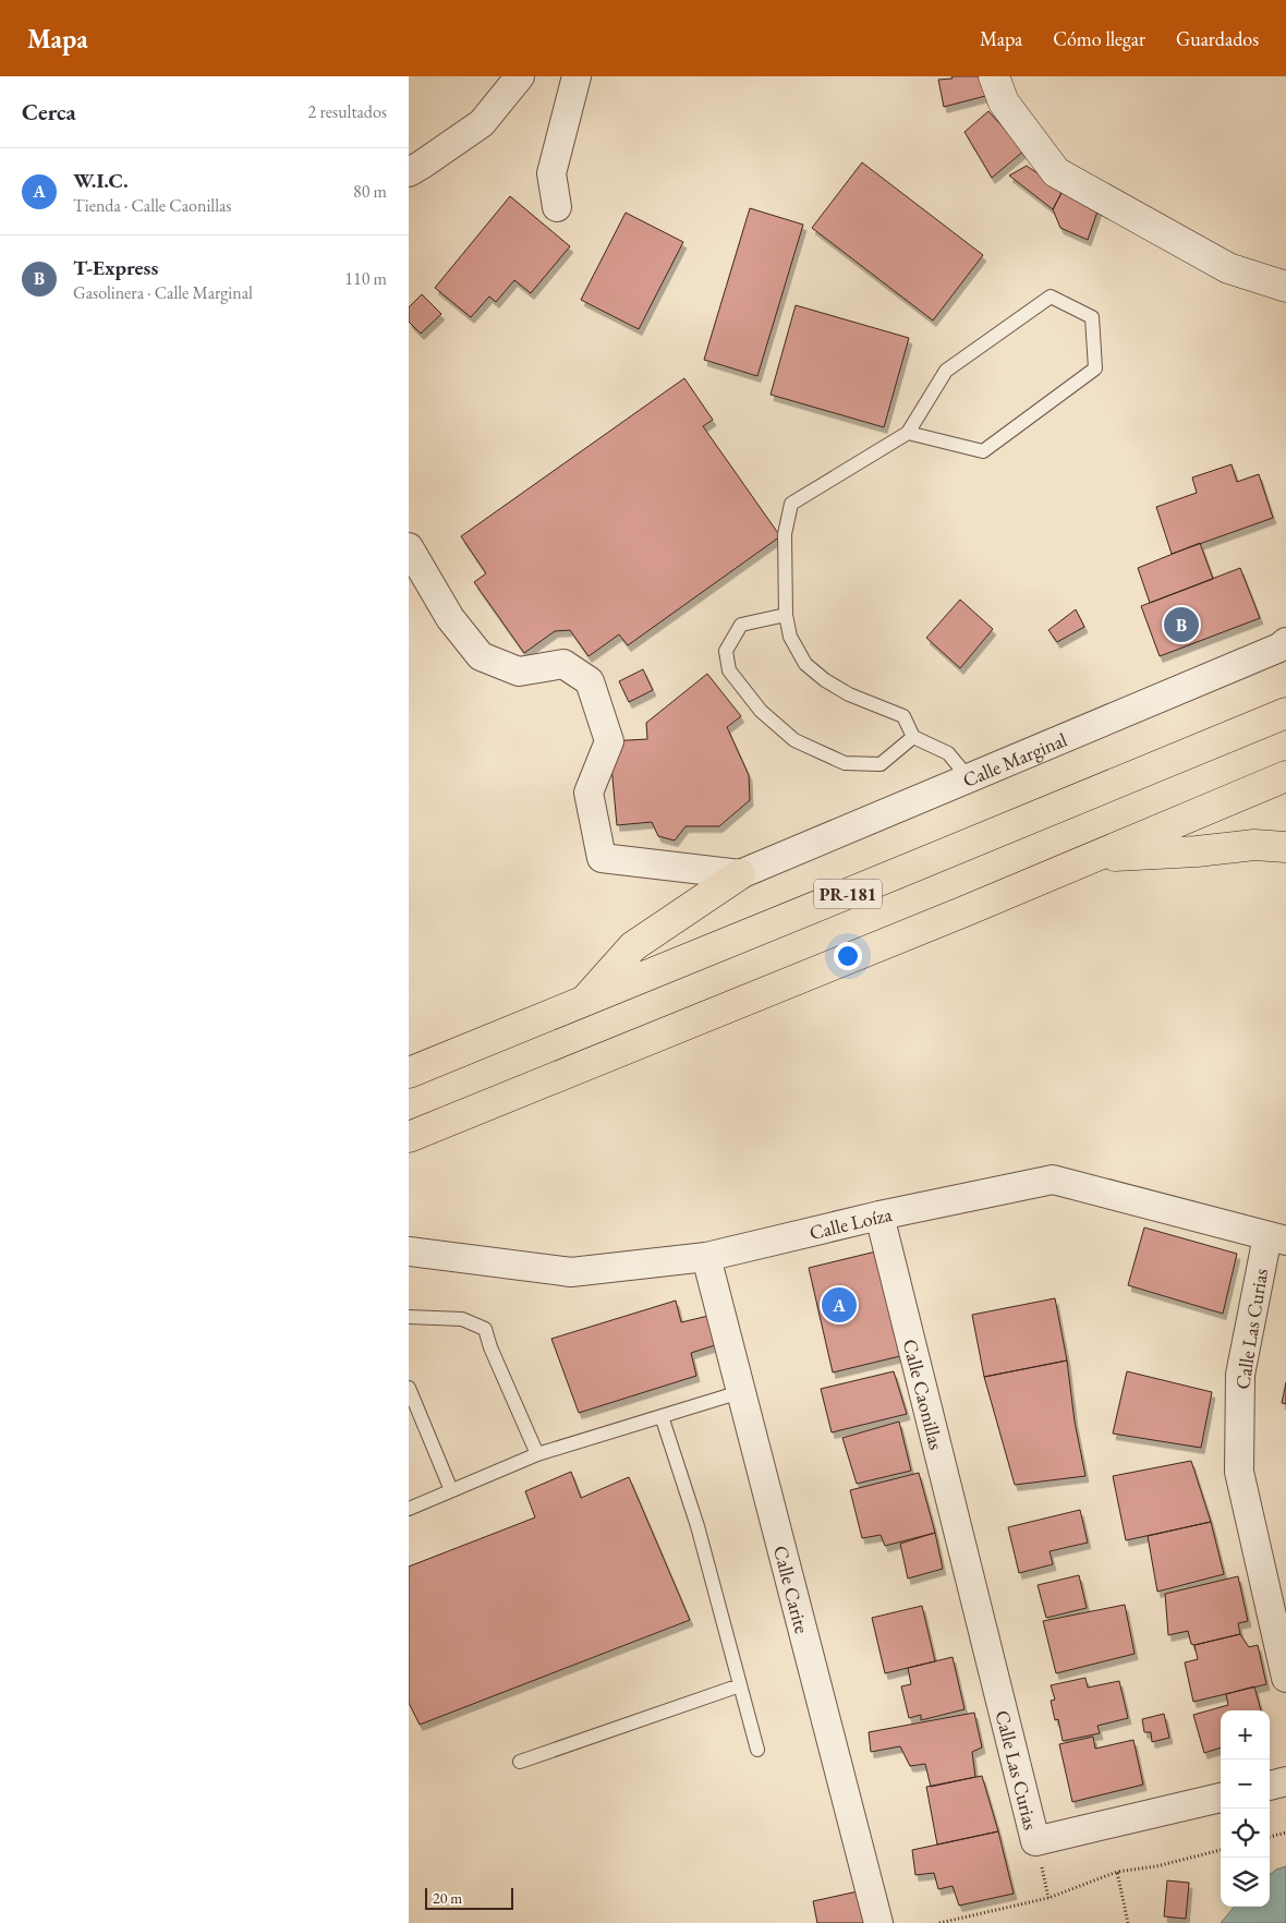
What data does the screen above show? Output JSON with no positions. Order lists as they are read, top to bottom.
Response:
{
  "streets": {
    "main road": ["PR-181"],
    "street": [
      "Calle Marginal",
      "Calle Loíza",
      "Calle Las Curias",
      "Calle Caonillas",
      "Calle Carite"
    ]
  },
  "crossings": [
    ["Calle Loíza", "Calle Las Curias"],
    ["Calle Loíza", "Calle Caonillas"],
    ["Calle Loíza", "Calle Carite"],
    ["Calle Las Curias", "Calle Caonillas"]
  ],
  "scale_bar": "20 m",
  "page": {
    "header": "Mapa",
    "nav": ["Mapa", "Cómo llegar", "Guardados"],
    "heading": ["Cerca", "2 resultados"],
    "list": [
      {
        "mark": "A",
        "name": "W.I.C.",
        "note": "Tienda · Calle Caonillas",
        "value": "80 m"
      },
      {
        "mark": "B",
        "name": "T-Express",
        "note": "Gasolinera · Calle Marginal",
        "value": "110 m"
      }
    ],
    "pins": ["B", "A"],
    "map_buttons": ["+", "−"],
    "scale": "20 m"
  }
}
